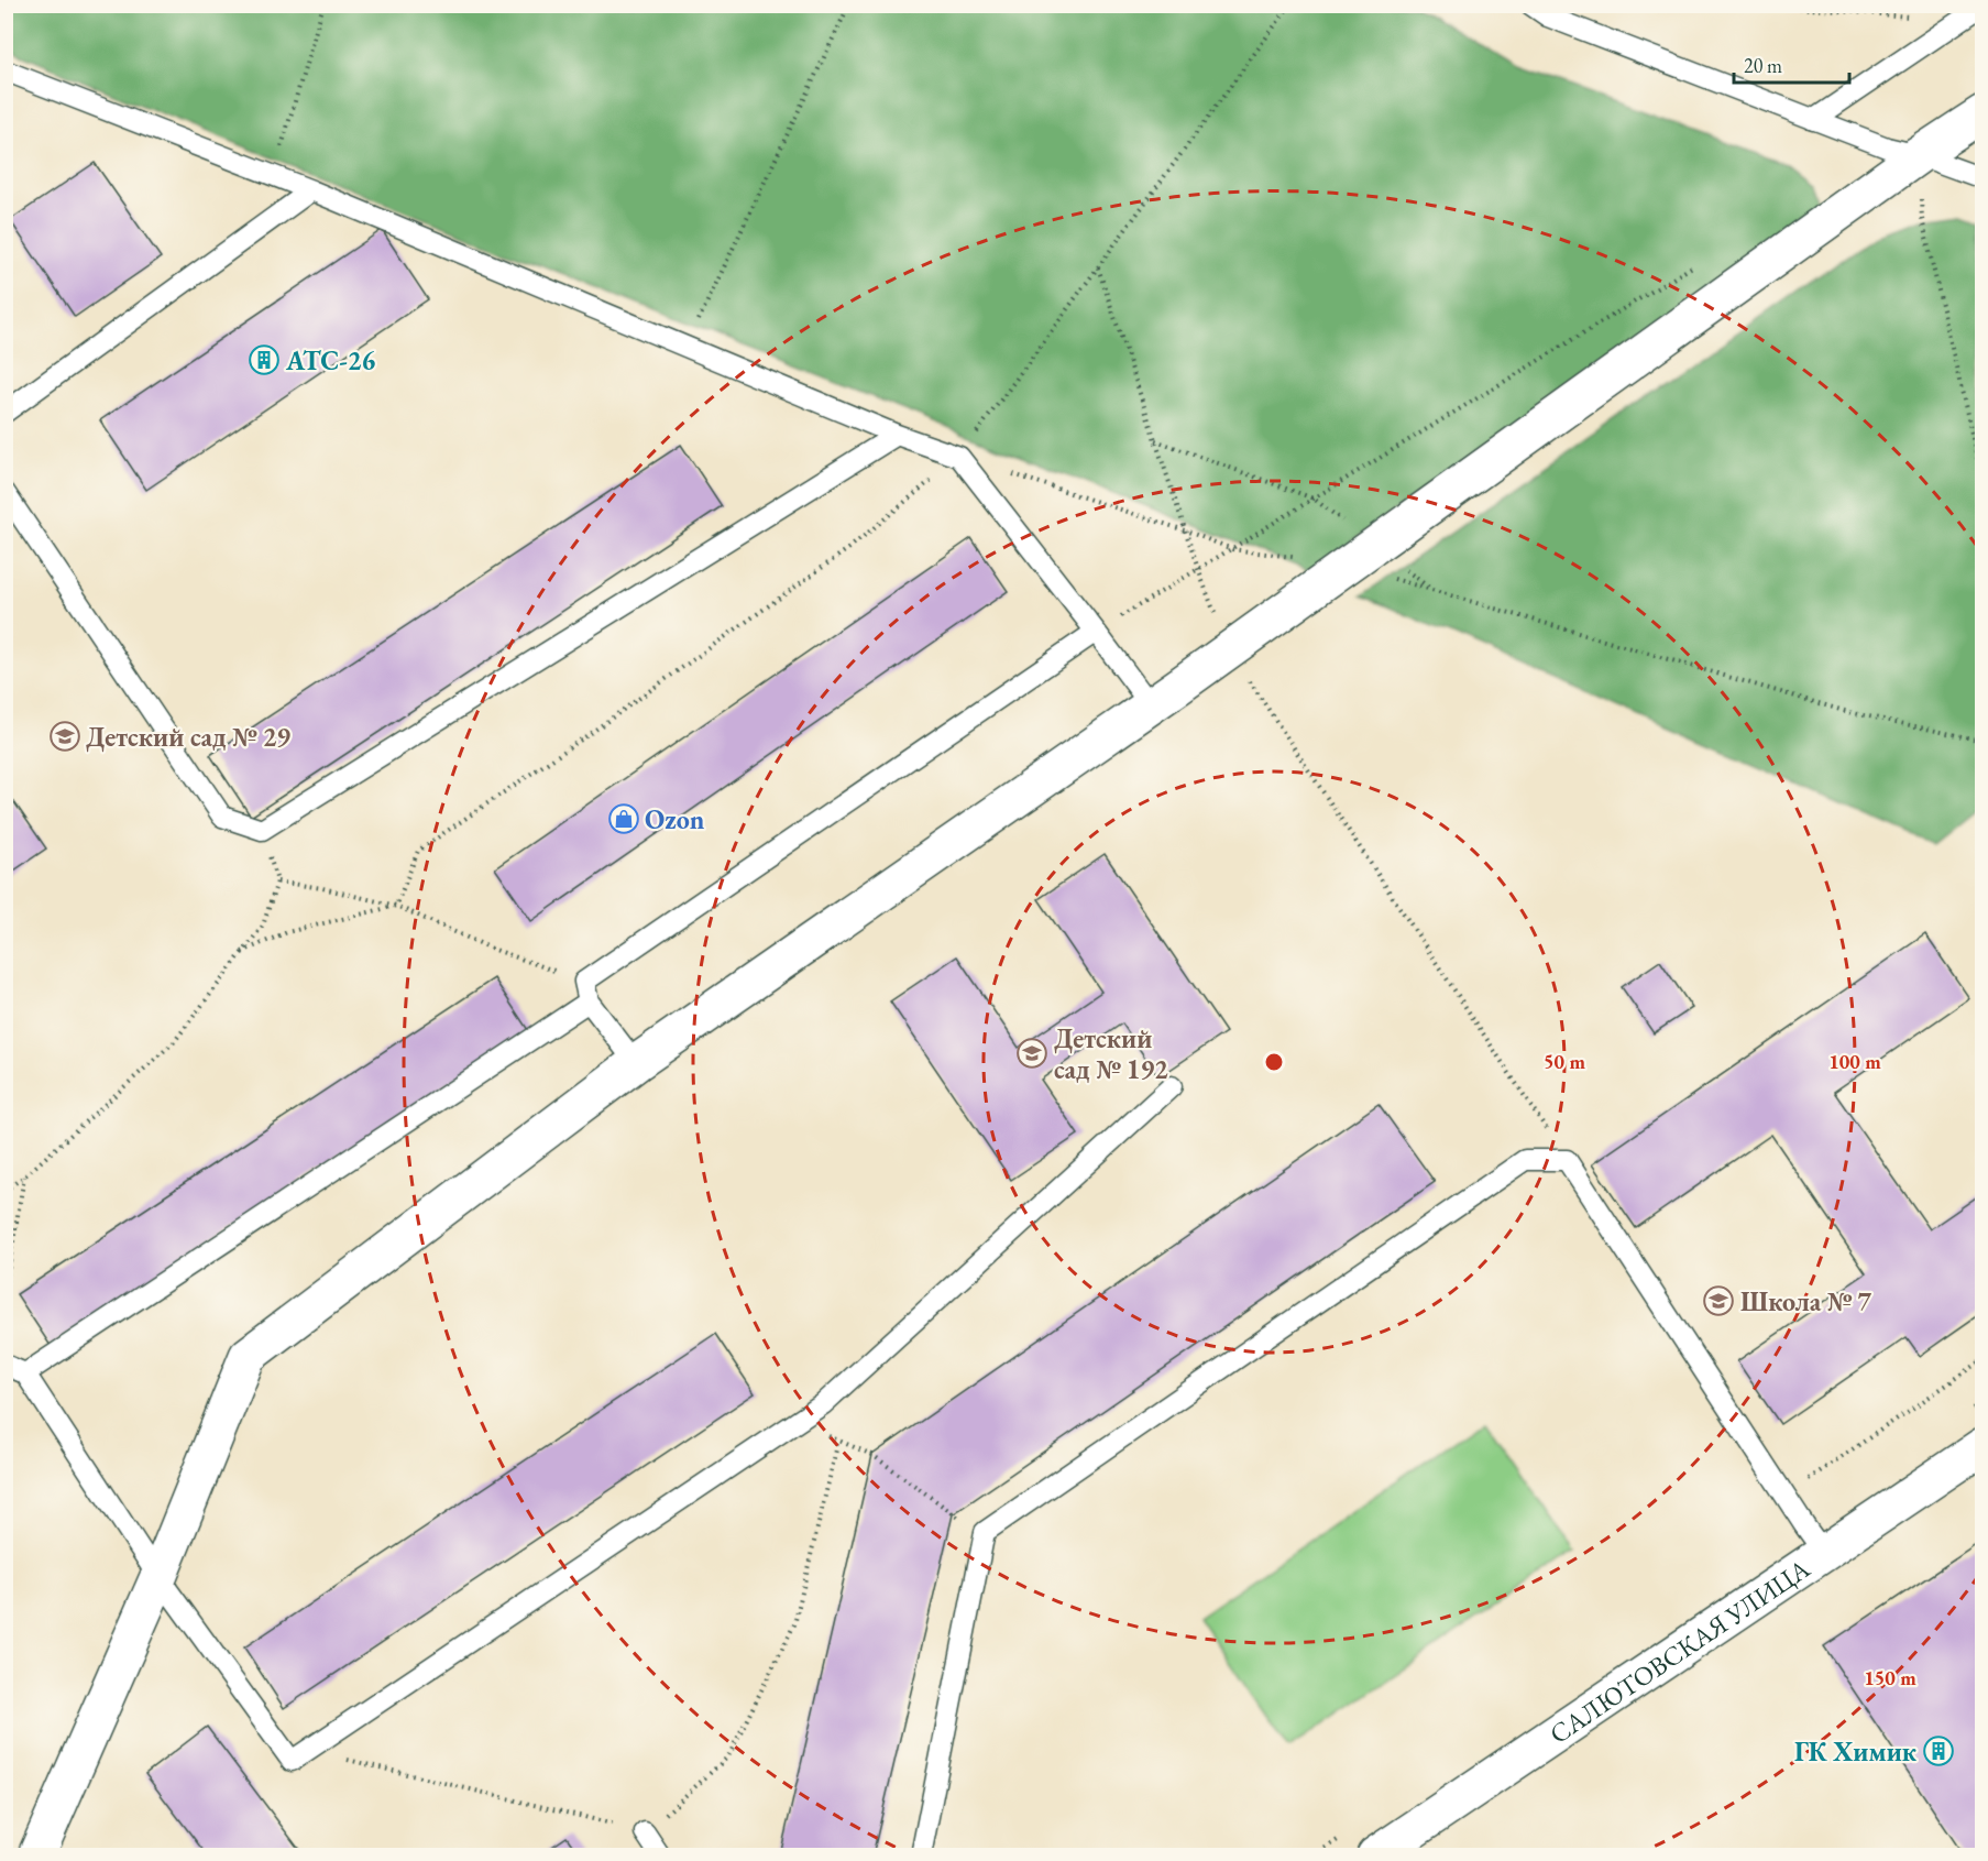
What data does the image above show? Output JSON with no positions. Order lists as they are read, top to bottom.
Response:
{
  "streets": {
    "street": ["САЛЮТОВСКАЯ УЛИЦА"]
  },
  "places": {
    "building": ["АТС-26", "ГК Химик"],
    "school or university": ["Детский сад № 29", "Детский сад № 192", "Школа № 7"],
    "shop": ["Ozon"]
  },
  "scale_bar": "20 m",
  "rings": ["50 m", "100 m", "150 m"]
}
